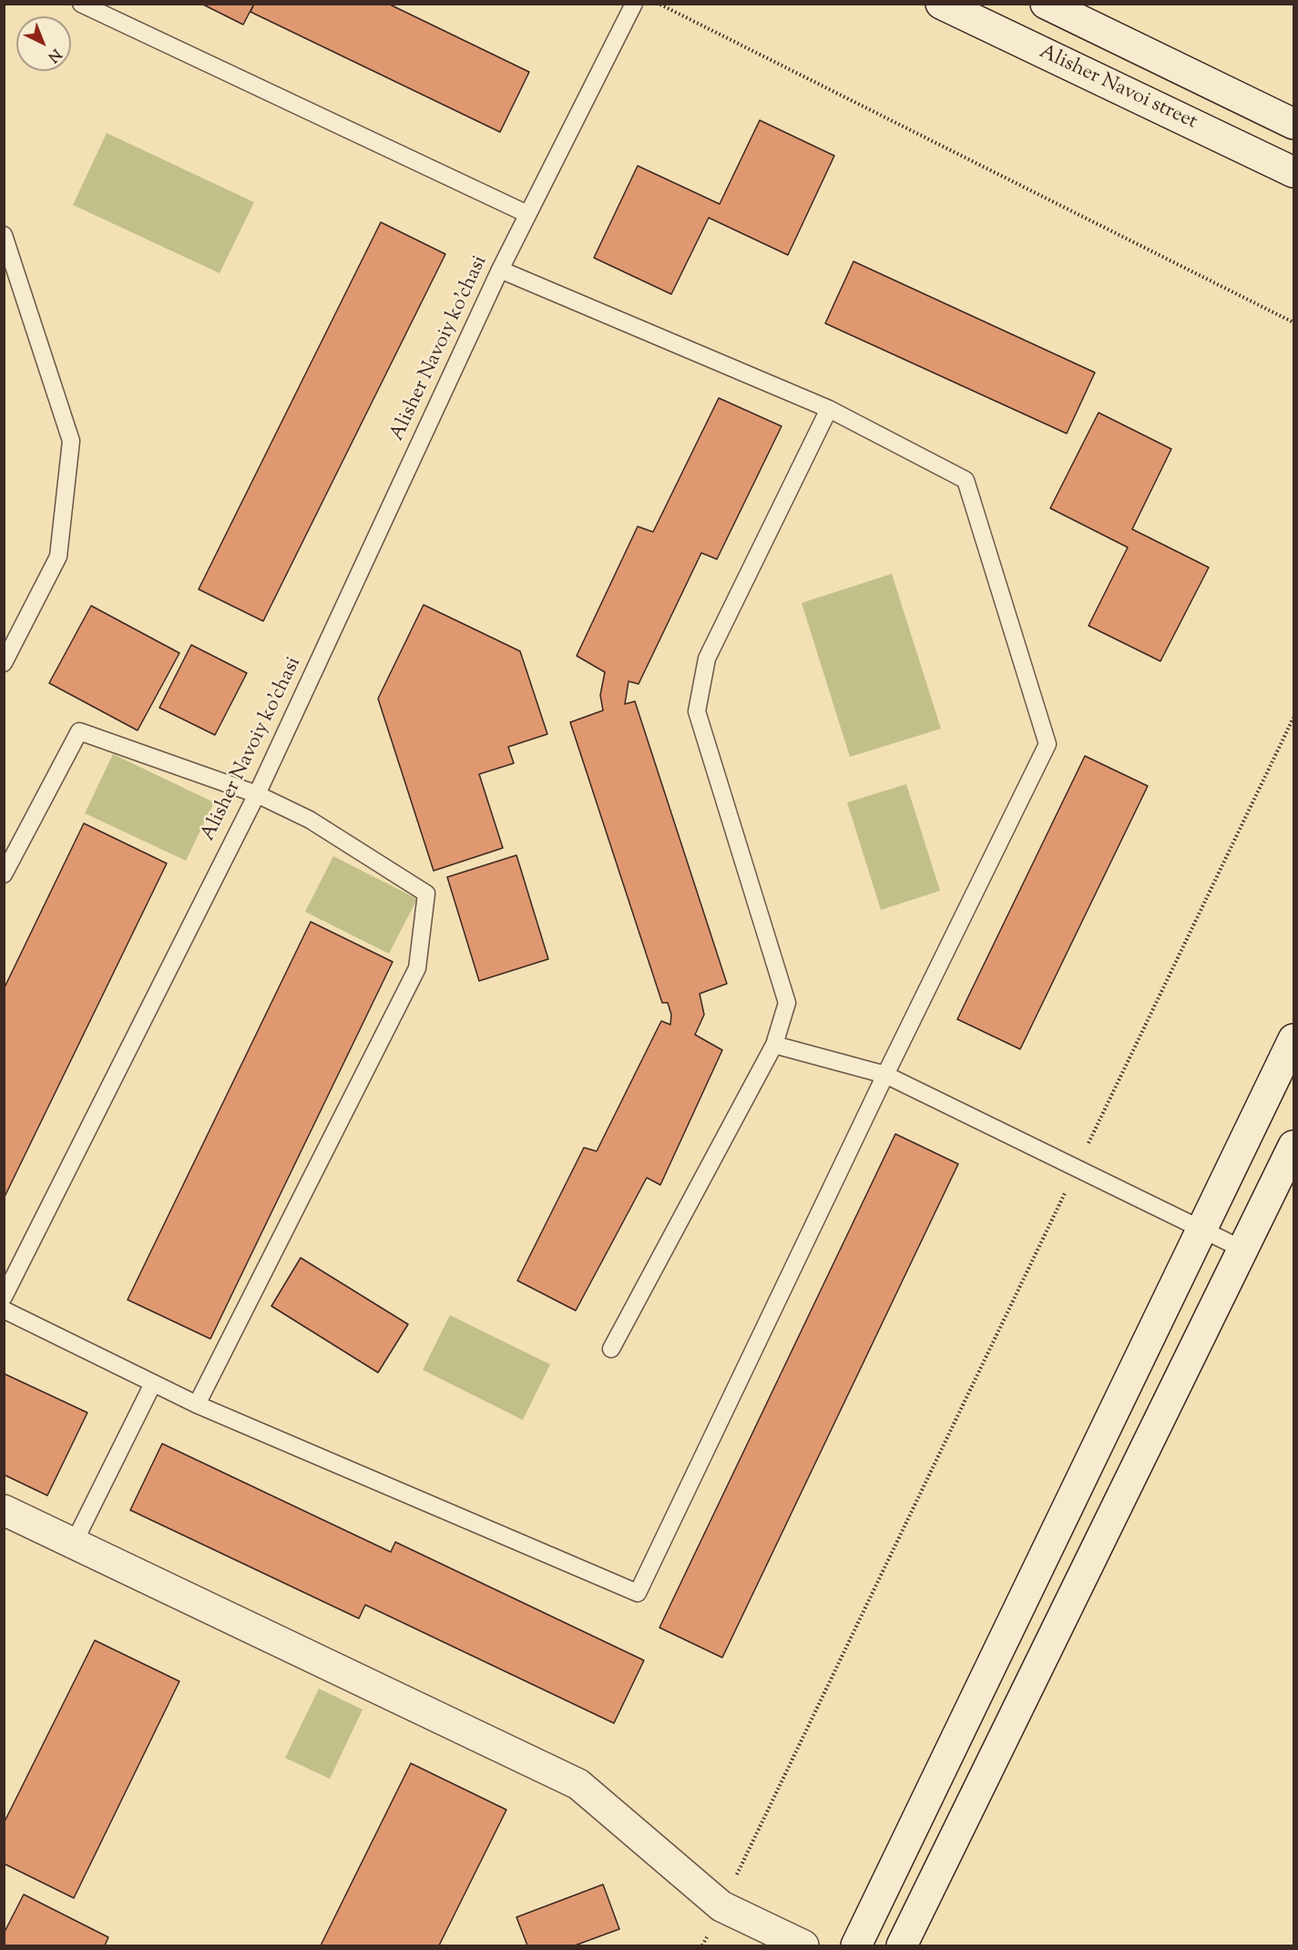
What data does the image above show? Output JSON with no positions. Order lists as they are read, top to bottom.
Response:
{
  "streets": {
    "main road": ["Alisher Navoi street"],
    "lane": ["Alisher Navoiy ko'chasi"]
  },
  "north": "bottom right"
}
